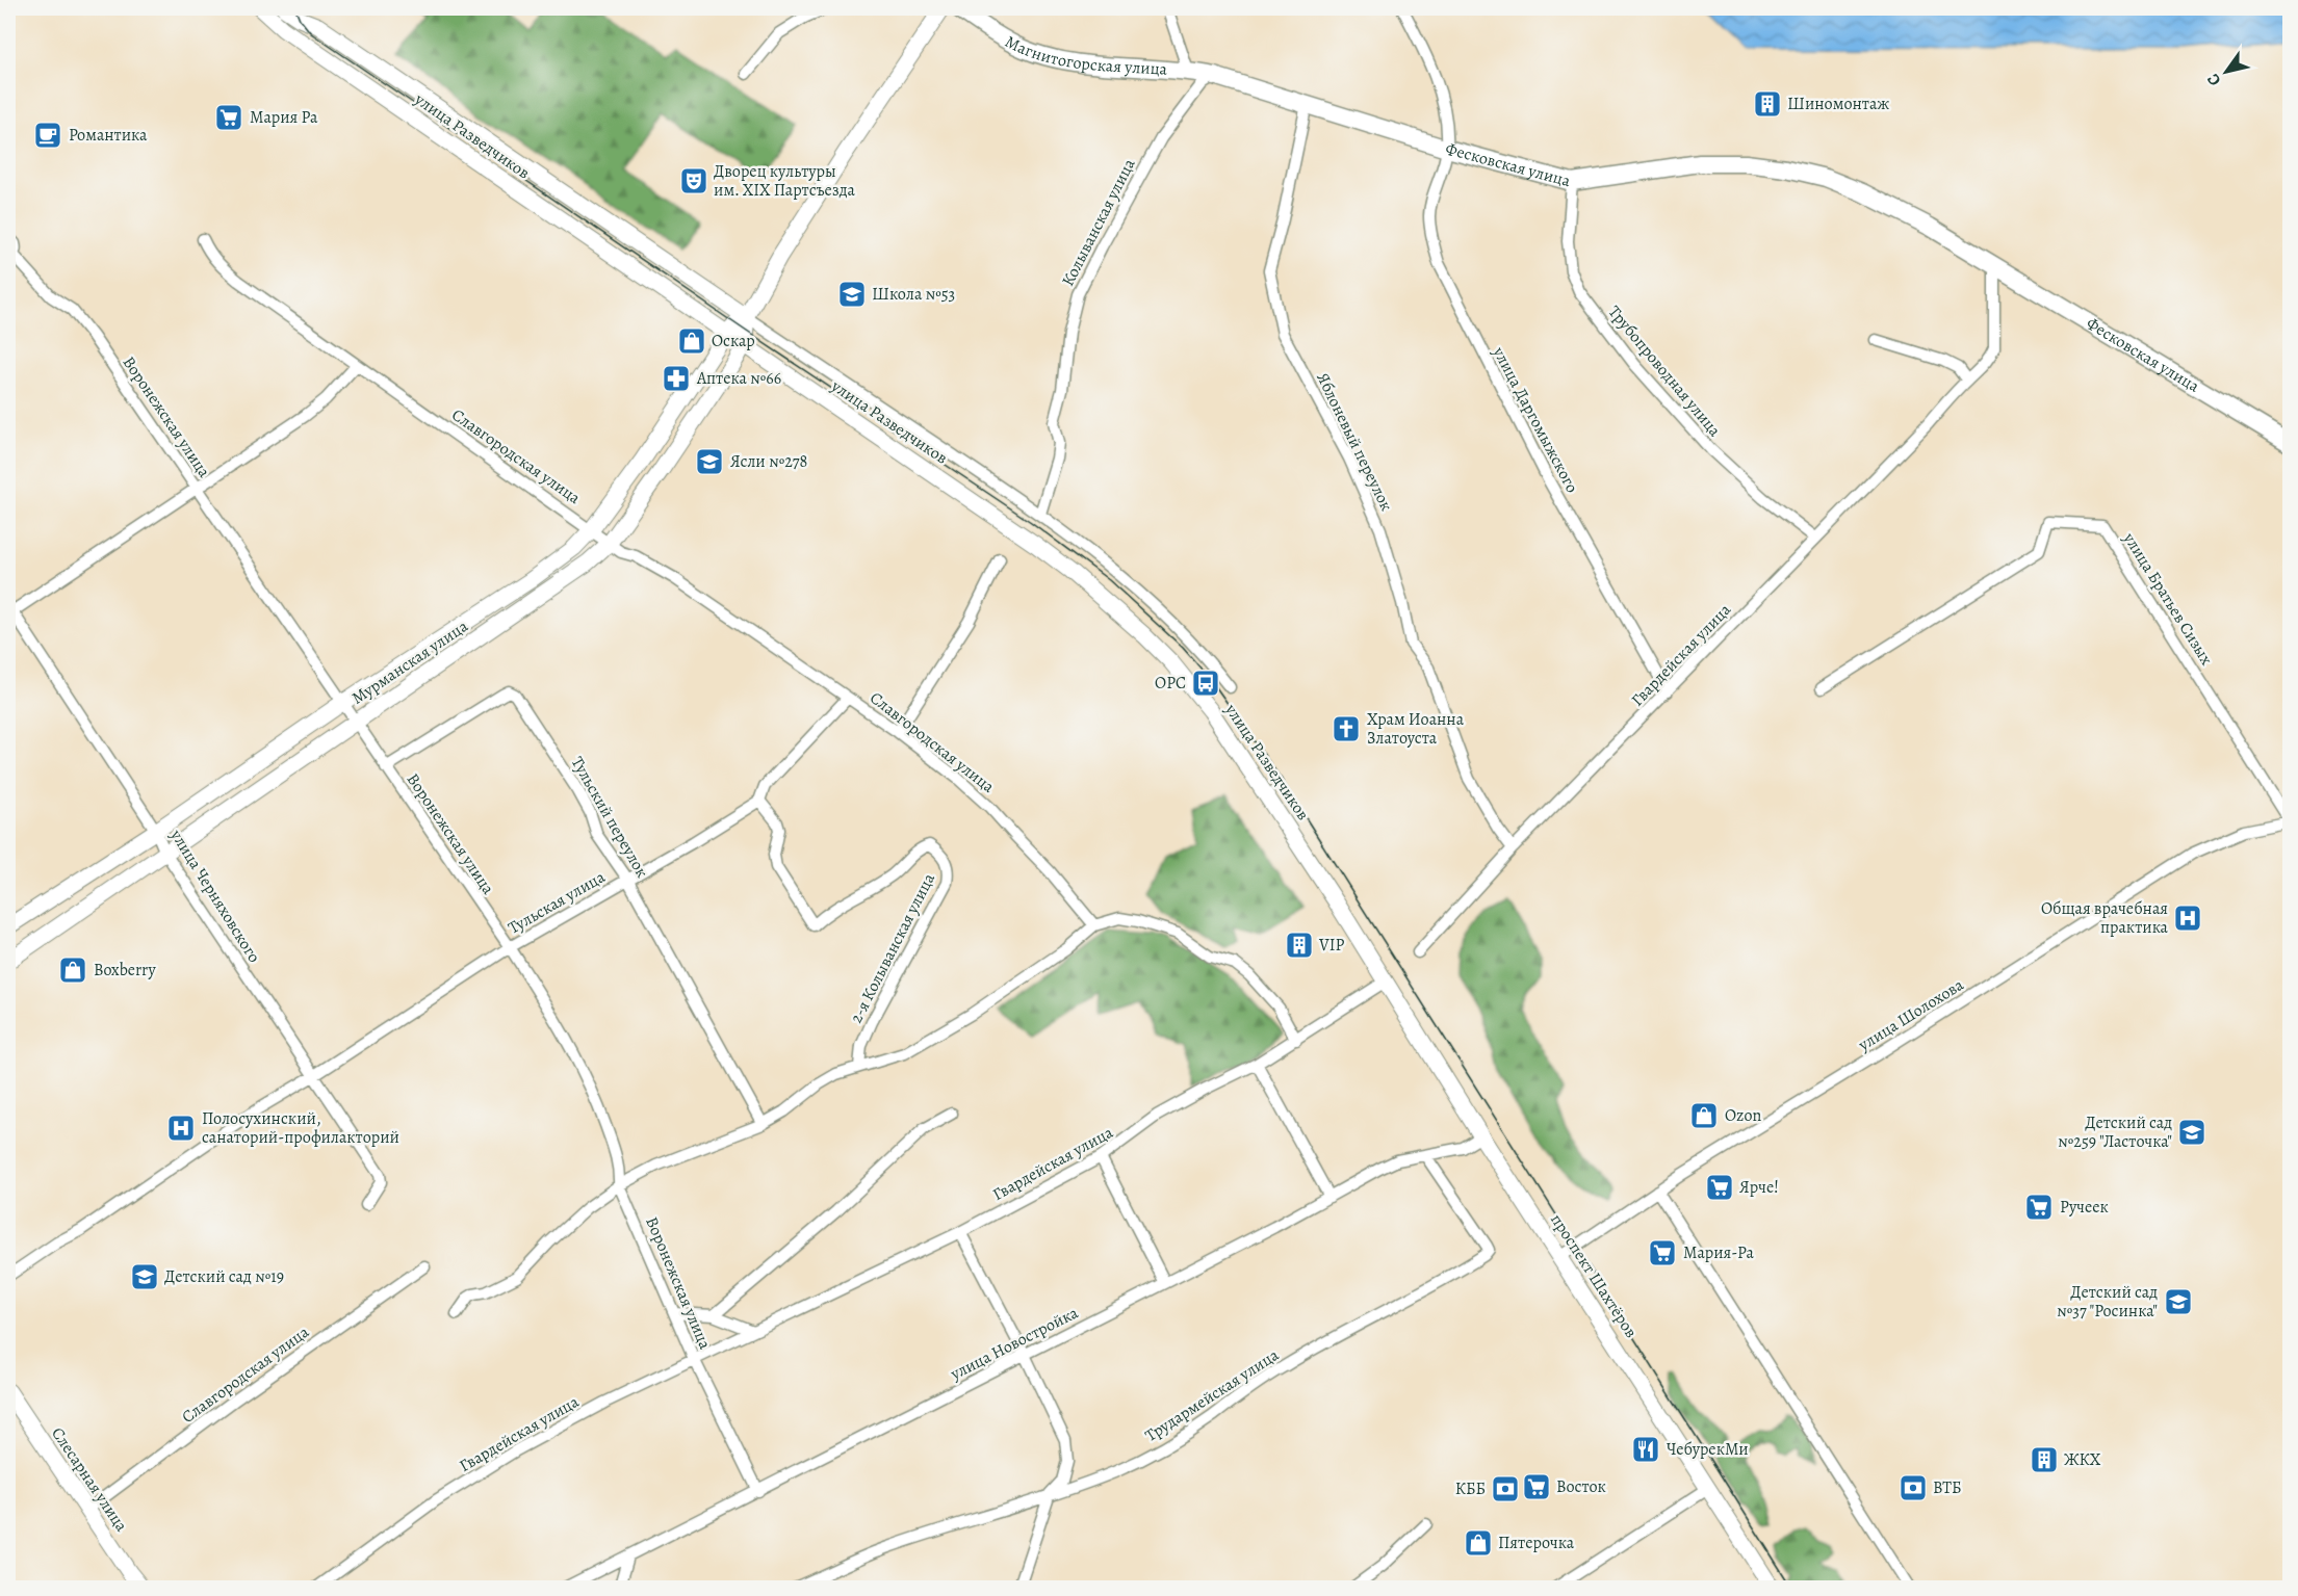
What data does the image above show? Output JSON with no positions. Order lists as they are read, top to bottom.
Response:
{
  "streets": {
    "main road": [
      "Магнитогорская улица",
      "улица Разведчиков",
      "Фесковская улица",
      "Мурманская улица",
      "проспект Шахтёров",
      "Слесарная улица"
    ],
    "street": [
      "Колыванская улица",
      "Трубопроводная улица",
      "Воронежская улица",
      "улица Даргомыжского",
      "Яблоневый переулок",
      "Славгородская улица",
      "улица Братьев Сизых",
      "Гвардейская улица",
      "Тульский переулок",
      "улица Черняховского",
      "Тульская улица",
      "2-я Колыванская улица",
      "улица Шолохова",
      "улица Новостройка",
      "Трудармейская улица"
    ]
  },
  "crossings": [
    ["Магнитогорская улица", "Фесковская улица"],
    ["улица Разведчиков", "Колыванская улица"],
    ["улица Разведчиков", "Гвардейская улица"],
    ["улица Разведчиков", "Мурманская улица"],
    ["улица Разведчиков", "проспект Шахтёров"],
    ["Фесковская улица", "Колыванская улица"],
    ["Фесковская улица", "Трубопроводная улица"],
    ["Фесковская улица", "улица Даргомыжского"],
    ["Фесковская улица", "Яблоневый переулок"],
    ["Трубопроводная улица", "Гвардейская улица"],
    ["Воронежская улица", "Гвардейская улица"],
    ["Воронежская улица", "Мурманская улица"],
    ["Воронежская улица", "Тульский переулок"],
    ["Воронежская улица", "Тульская улица"],
    ["Воронежская улица", "улица Новостройка"],
    ["улица Даргомыжского", "Гвардейская улица"],
    ["Яблоневый переулок", "Гвардейская улица"],
    ["Славгородская улица", "Мурманская улица"],
    ["Славгородская улица", "Тульская улица"],
    ["Славгородская улица", "Слесарная улица"],
    ["улица Братьев Сизых", "улица Шолохова"],
    ["Гвардейская улица", "проспект Шахтёров"],
    ["Мурманская улица", "улица Черняховского"],
    ["Тульский переулок", "Тульская улица"],
    ["улица Черняховского", "Тульская улица"],
    ["Тульская улица", "2-я Колыванская улица"],
    ["улица Шолохова", "проспект Шахтёров"],
    ["проспект Шахтёров", "улица Новостройка"],
    ["улица Новостройка", "Трудармейская улица"]
  ],
  "places": {
    "building": ["Шиномонтаж", "VIP", "ЖКХ"],
    "supermarket": [
      "Мария Ра",
      "Ярче!",
      "Ручеек",
      "Мария-Ра",
      "Восток"
    ],
    "cafe": ["Романтика"],
    "theatre": ["Дворец культуры им. XIX Партсъезда"],
    "school or university": [
      "Школа №53",
      "Ясли №278",
      "Детский сад №259 \"Ласточка\"",
      "Детский сад №19",
      "Детский сад №37 \"Росинка\""
    ],
    "shop": [
      "Оскар",
      "Boxberry",
      "Ozon",
      "Пятерочка"
    ],
    "pharmacy": ["Аптека №66"],
    "bus stop": ["ОРС"],
    "church": ["Храм Иоанна Златоуста"],
    "hospital": ["Общая врачебная практика", "Полосухинский, санаторий-профилакторий"],
    "restaurant": ["ЧебурекМи"],
    "bank": ["ВТБ", "КББ"]
  },
  "north": "bottom left"
}
